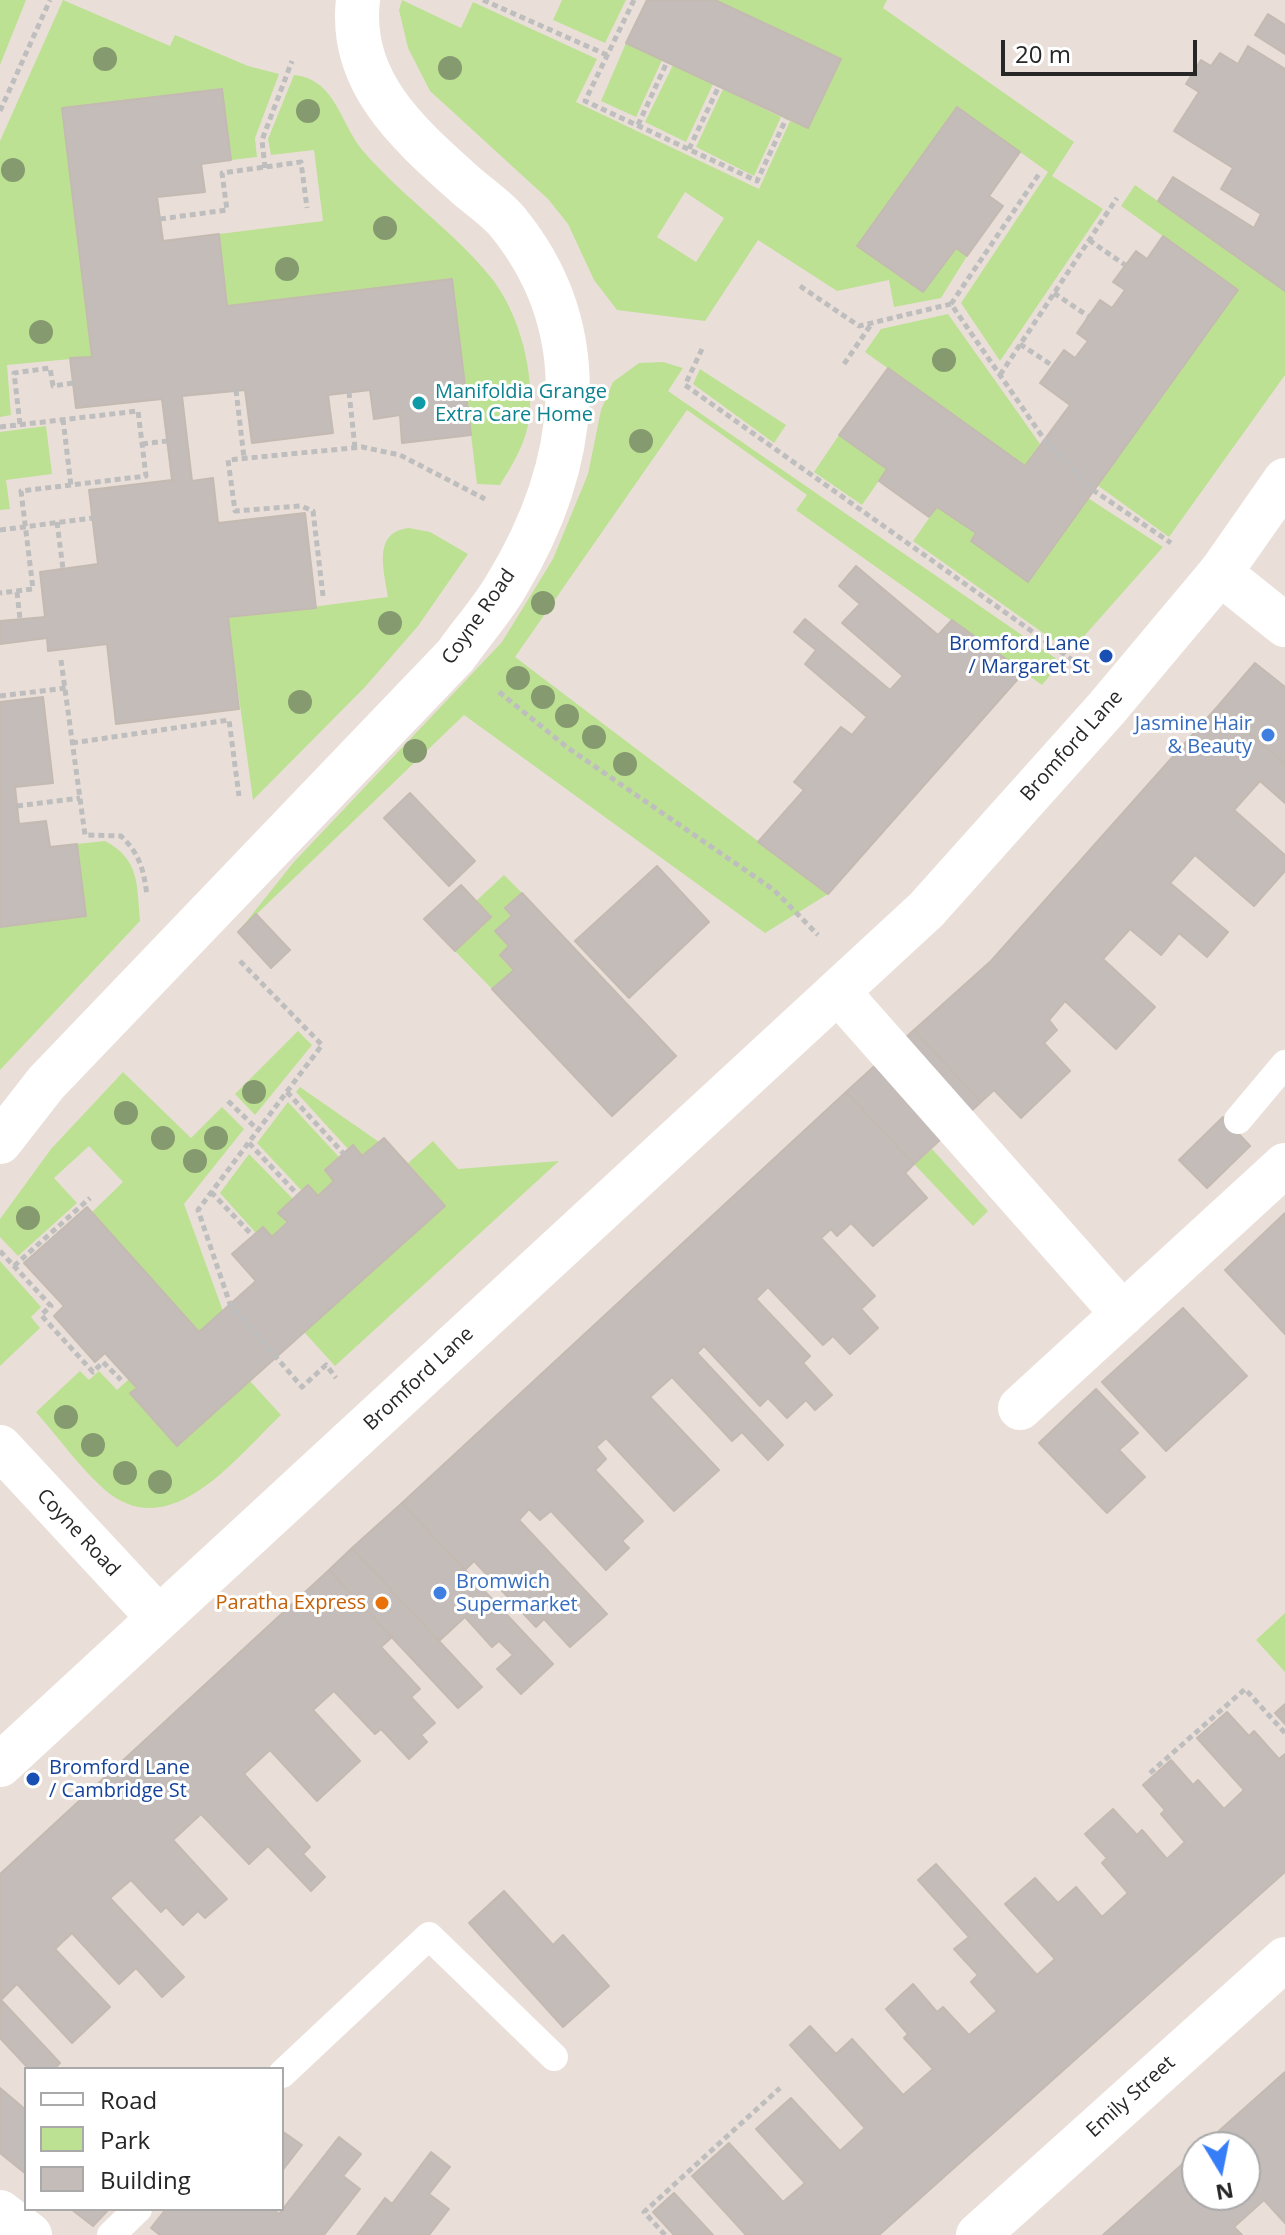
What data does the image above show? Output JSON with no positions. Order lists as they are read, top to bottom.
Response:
{
  "streets": {
    "street": ["Coyne Road", "Bromford Lane", "Emily Street"]
  },
  "crossings": [
    ["Coyne Road", "Bromford Lane"]
  ],
  "places": [
    "Manifoldia Grange Extra Care Home",
    "Bromford Lane / Margaret St",
    "Jasmine Hair & Beauty",
    "Bromwich Supermarket",
    "Paratha Express",
    "Bromford Lane / Cambridge St"
  ],
  "legend": ["Road", "Park", "Building"],
  "scale_bar": "20 m",
  "north": "bottom"
}
